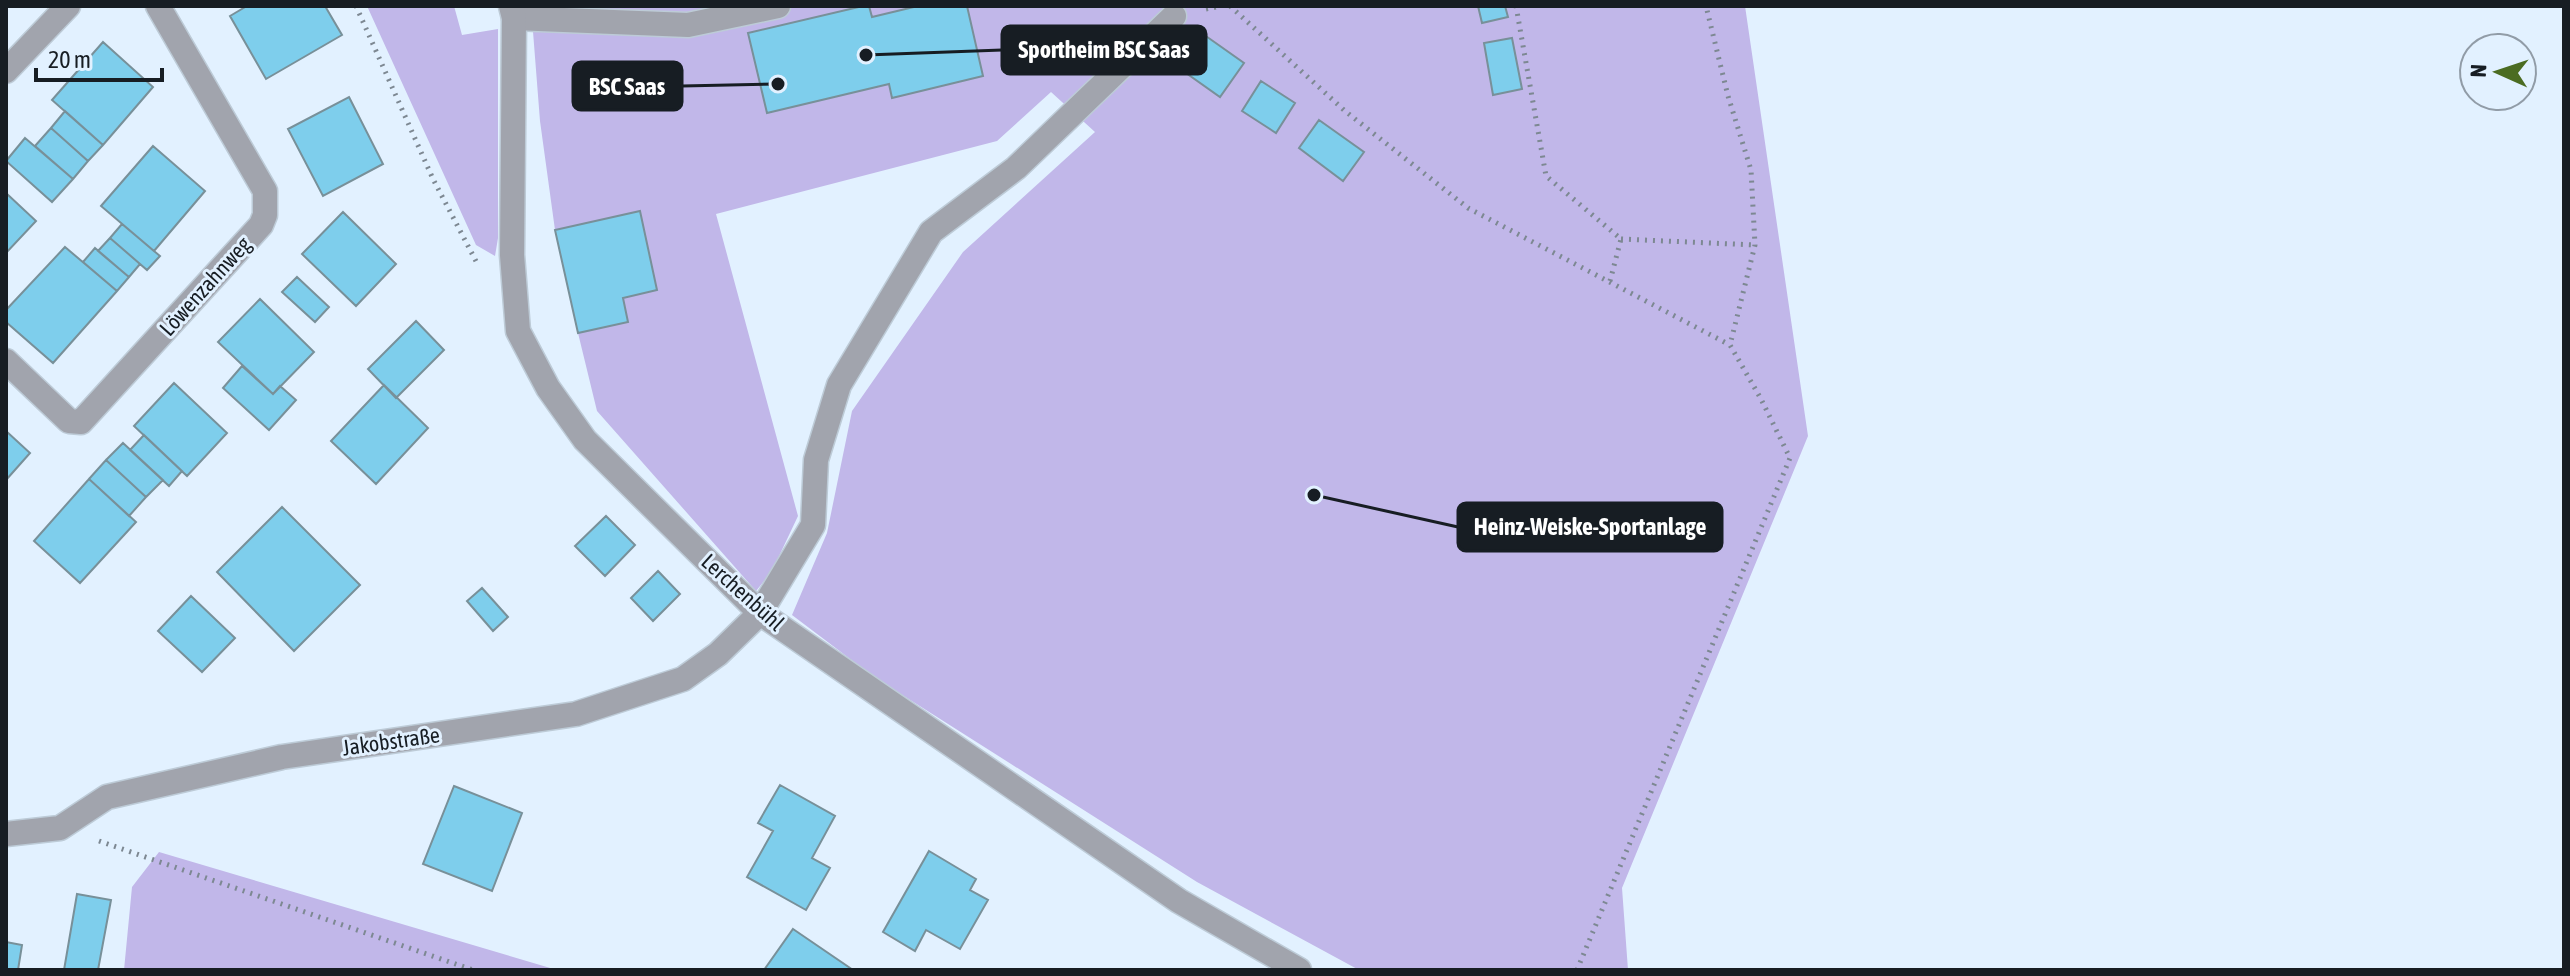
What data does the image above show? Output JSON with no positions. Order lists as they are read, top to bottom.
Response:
{
  "streets": {
    "street": ["Löwenzahnweg", "Lerchenbühl", "Jakobstraße"]
  },
  "crossings": [
    ["Lerchenbühl", "Jakobstraße"]
  ],
  "places": ["Sportheim BSC Saas", "BSC Saas", "Heinz-Weiske-Sportanlage"],
  "scale_bar": "20 m",
  "north": "left"
}
